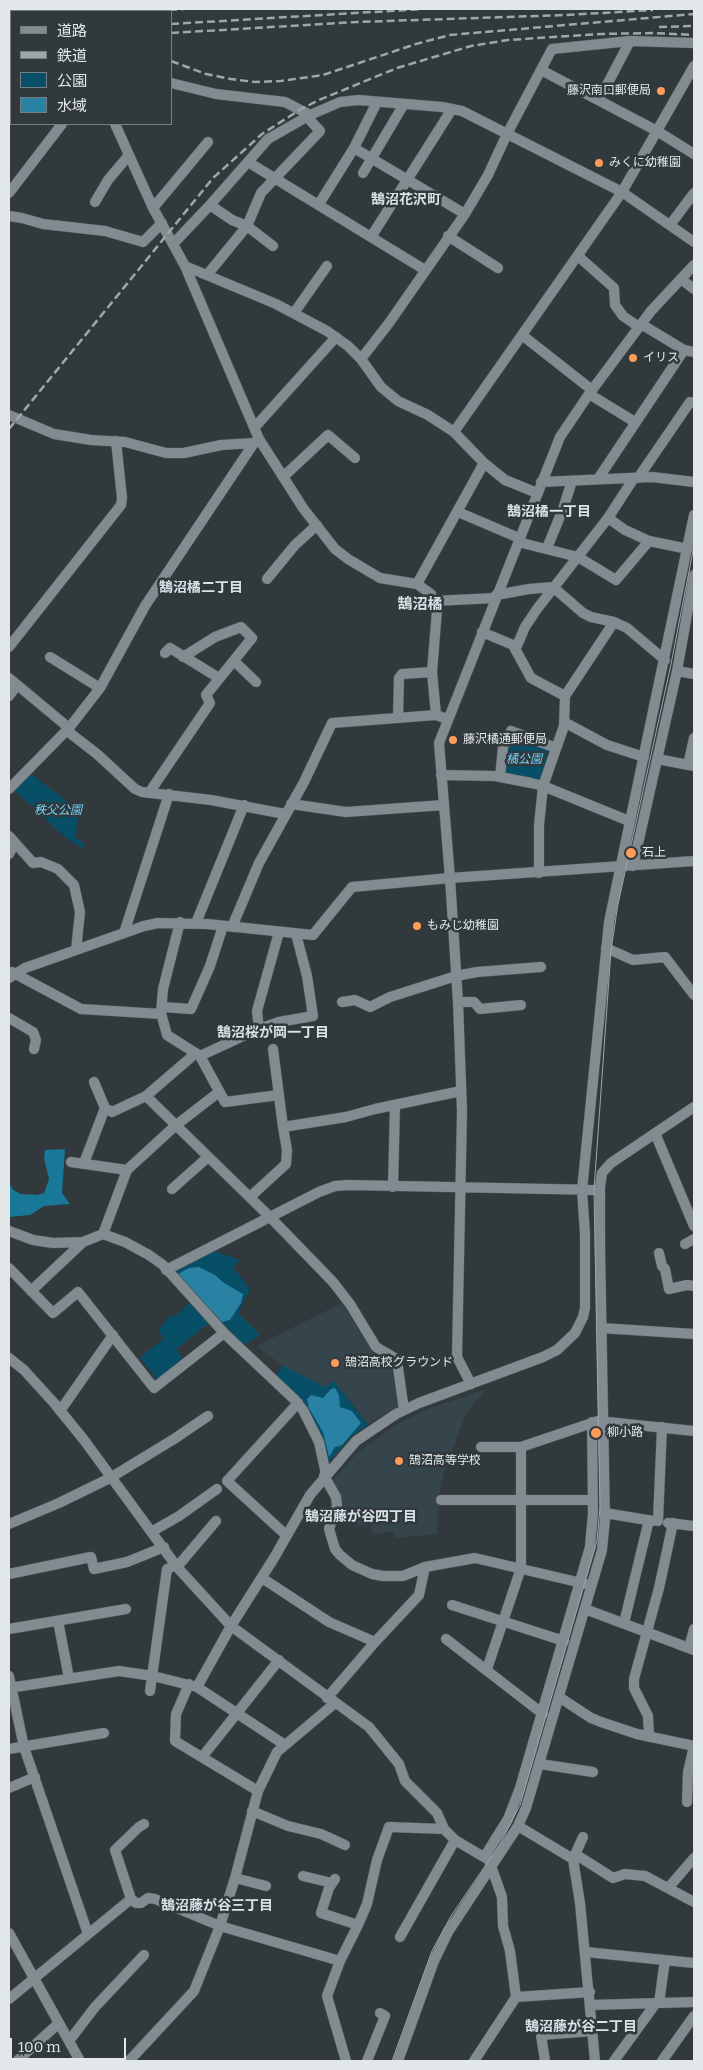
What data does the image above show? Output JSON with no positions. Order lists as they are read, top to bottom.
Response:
{
  "districts": [
    "鵠沼花沢町",
    "鵠沼橘一丁目",
    "鵠沼橘二丁目",
    "鵠沼橘",
    "鵠沼桜が岡一丁目",
    "鵠沼藤が谷四丁目",
    "鵠沼藤が谷三丁目",
    "鵠沼藤が谷二丁目"
  ],
  "parks": ["橘公園", "秩父公園"],
  "places": [
    "藤沢南口郵便局",
    "みくに幼稚園",
    "イリス",
    "藤沢橘通郵便局",
    "石上",
    "もみじ幼稚園",
    "鵠沼高校グラウンド",
    "柳小路",
    "鵠沼高等学校"
  ],
  "legend": [
    "道路",
    "鉄道",
    "公園",
    "水域"
  ],
  "scale_bar": "100 m"
}
